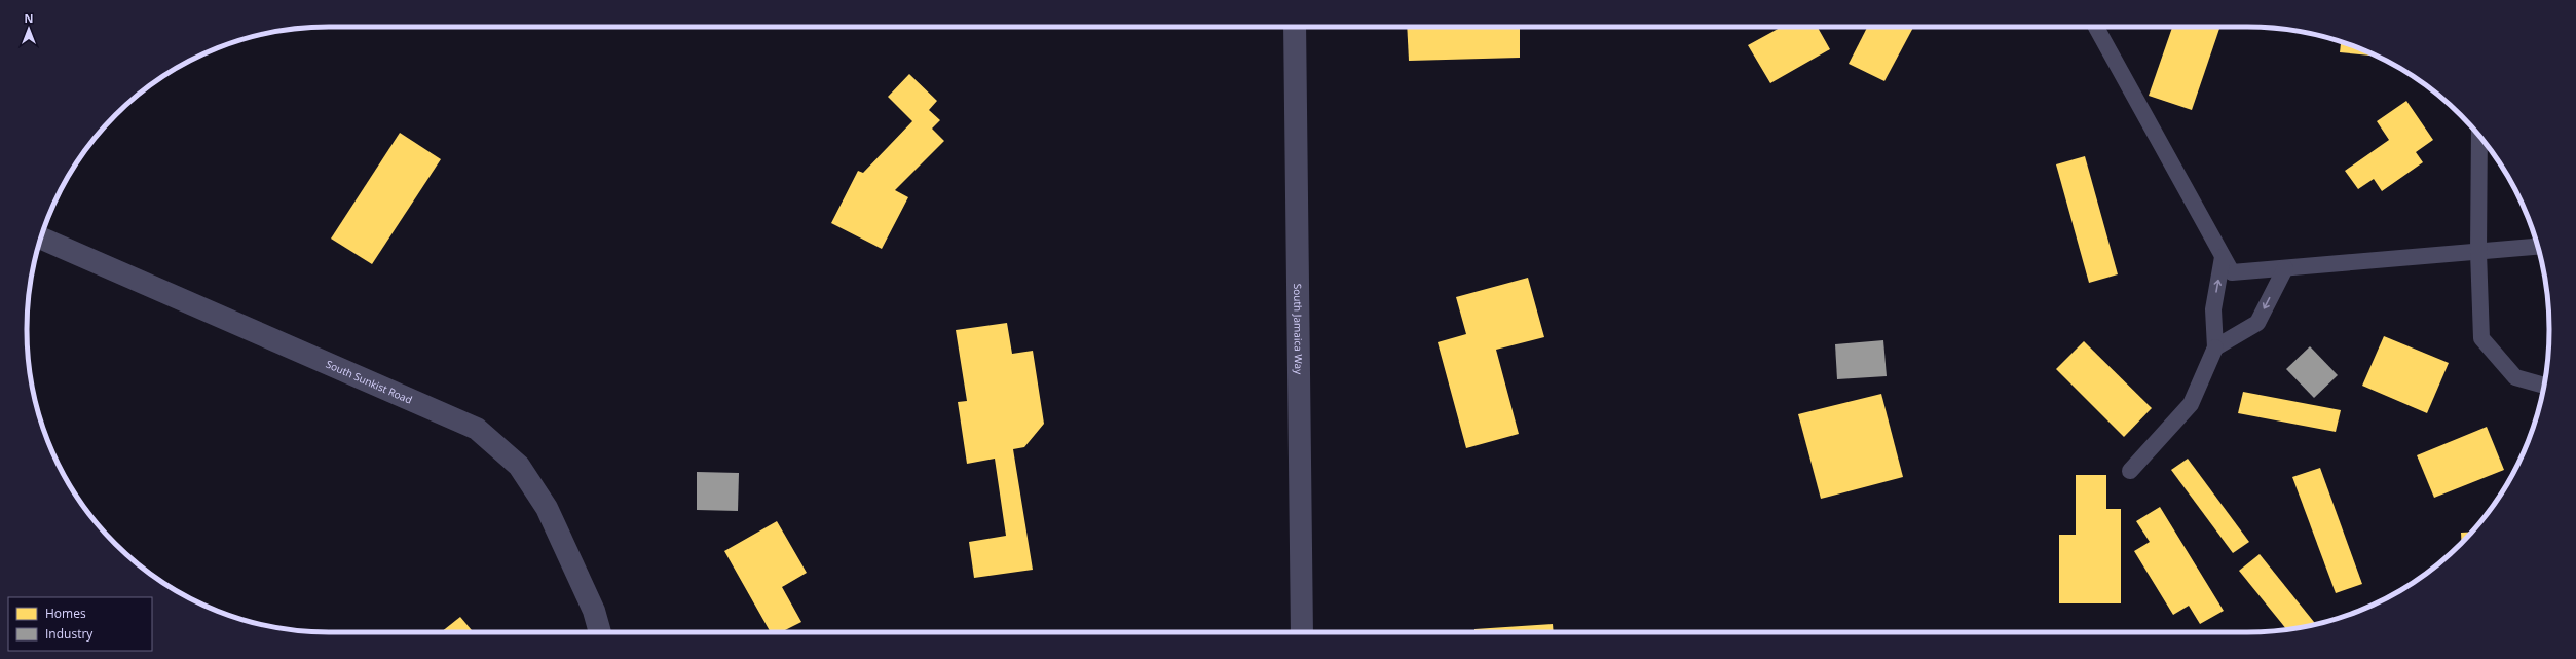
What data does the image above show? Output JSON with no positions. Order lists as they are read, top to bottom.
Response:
{
  "streets": {
    "street": ["South Jamaica Way", "South Sunkist Road"]
  },
  "legend": ["Homes", "Industry"],
  "north": "top"
}
